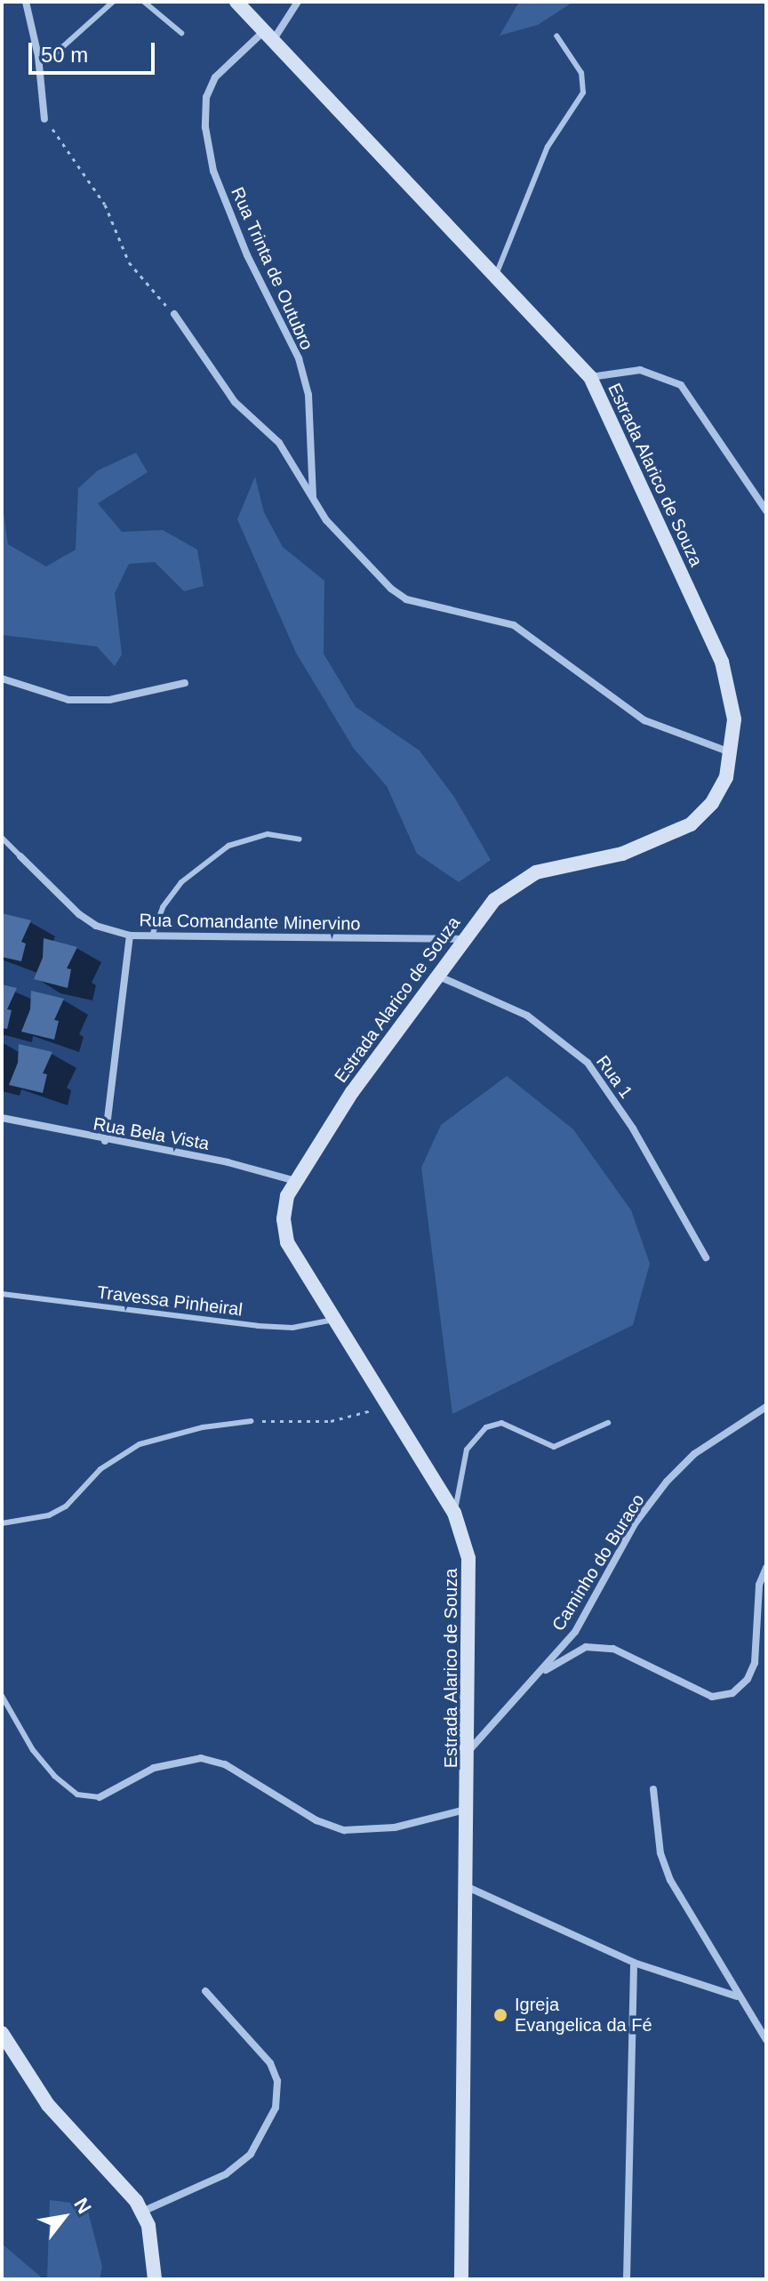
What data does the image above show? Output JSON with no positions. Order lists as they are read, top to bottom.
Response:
{
  "streets": {
    "main road": ["Estrada Alarico de Souza"],
    "street": [
      "Rua Trinta de Outubro",
      "Rua Comandante Minervino",
      "Rua 1",
      "Rua Bela Vista",
      "Caminho do Buraco"
    ],
    "lane": ["Travessa Pinheiral"]
  },
  "crossings": [
    ["Rua Trinta de Outubro", "Estrada Alarico de Souza"],
    ["Estrada Alarico de Souza", "Rua Comandante Minervino"],
    ["Estrada Alarico de Souza", "Rua 1"],
    ["Estrada Alarico de Souza", "Rua Bela Vista"],
    ["Estrada Alarico de Souza", "Travessa Pinheiral"],
    ["Estrada Alarico de Souza", "Caminho do Buraco"]
  ],
  "places": ["Igreja Evangelica da Fé"],
  "scale_bar": "50 m",
  "north": "top right"
}
